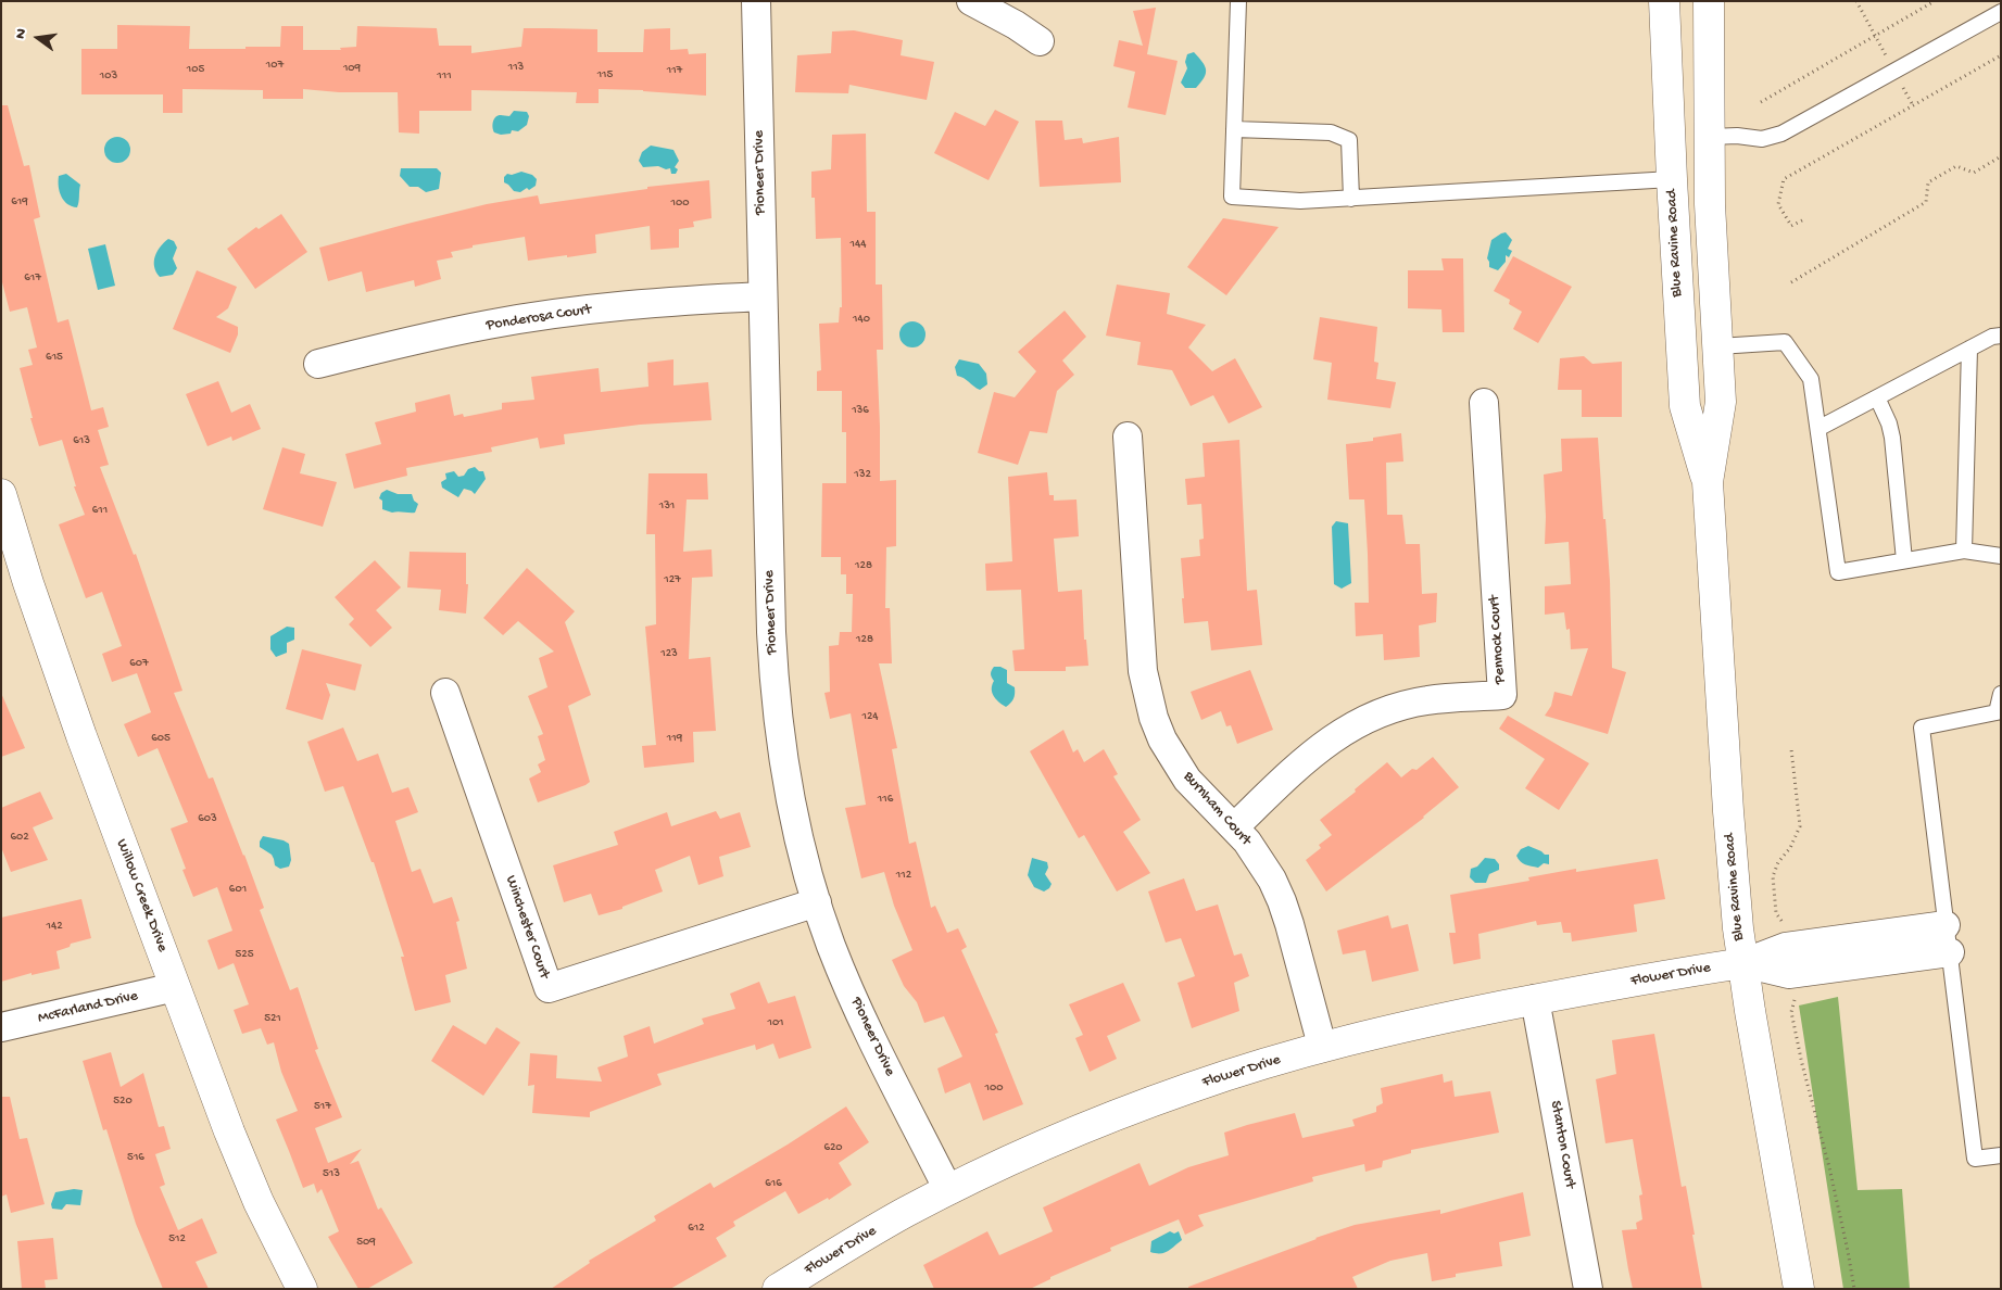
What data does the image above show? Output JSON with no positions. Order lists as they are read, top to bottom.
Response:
{
  "streets": {
    "street": [
      "Pioneer Drive",
      "Blue Ravine Road",
      "Ponderosa Court",
      "Pennock Court",
      "Burnham Court",
      "Willow Creek Drive",
      "Winchester Court",
      "Flower Drive",
      "McFarland Drive",
      "Stanton Court"
    ]
  },
  "crossings": [
    ["Pioneer Drive", "Ponderosa Court"],
    ["Pioneer Drive", "Winchester Court"],
    ["Pioneer Drive", "Flower Drive"],
    ["Blue Ravine Road", "Flower Drive"],
    ["Pennock Court", "Burnham Court"],
    ["Burnham Court", "Flower Drive"],
    ["Willow Creek Drive", "McFarland Drive"],
    ["Flower Drive", "Stanton Court"]
  ],
  "house_numbers": [
    "107",
    "113",
    "109",
    "105",
    "117",
    "115",
    "103",
    "111",
    "619",
    "100",
    "144",
    "617",
    "140",
    "615",
    "136",
    "613",
    "132",
    "131",
    "611",
    "128",
    "127",
    "128",
    "123",
    "607",
    "124",
    "605",
    "119",
    "116",
    "603",
    "602",
    "112",
    "601",
    "142",
    "525",
    "521",
    "101",
    "100",
    "520",
    "517",
    "620",
    "516",
    "513",
    "616",
    "612",
    "512",
    "509"
  ],
  "north": "left"
}
